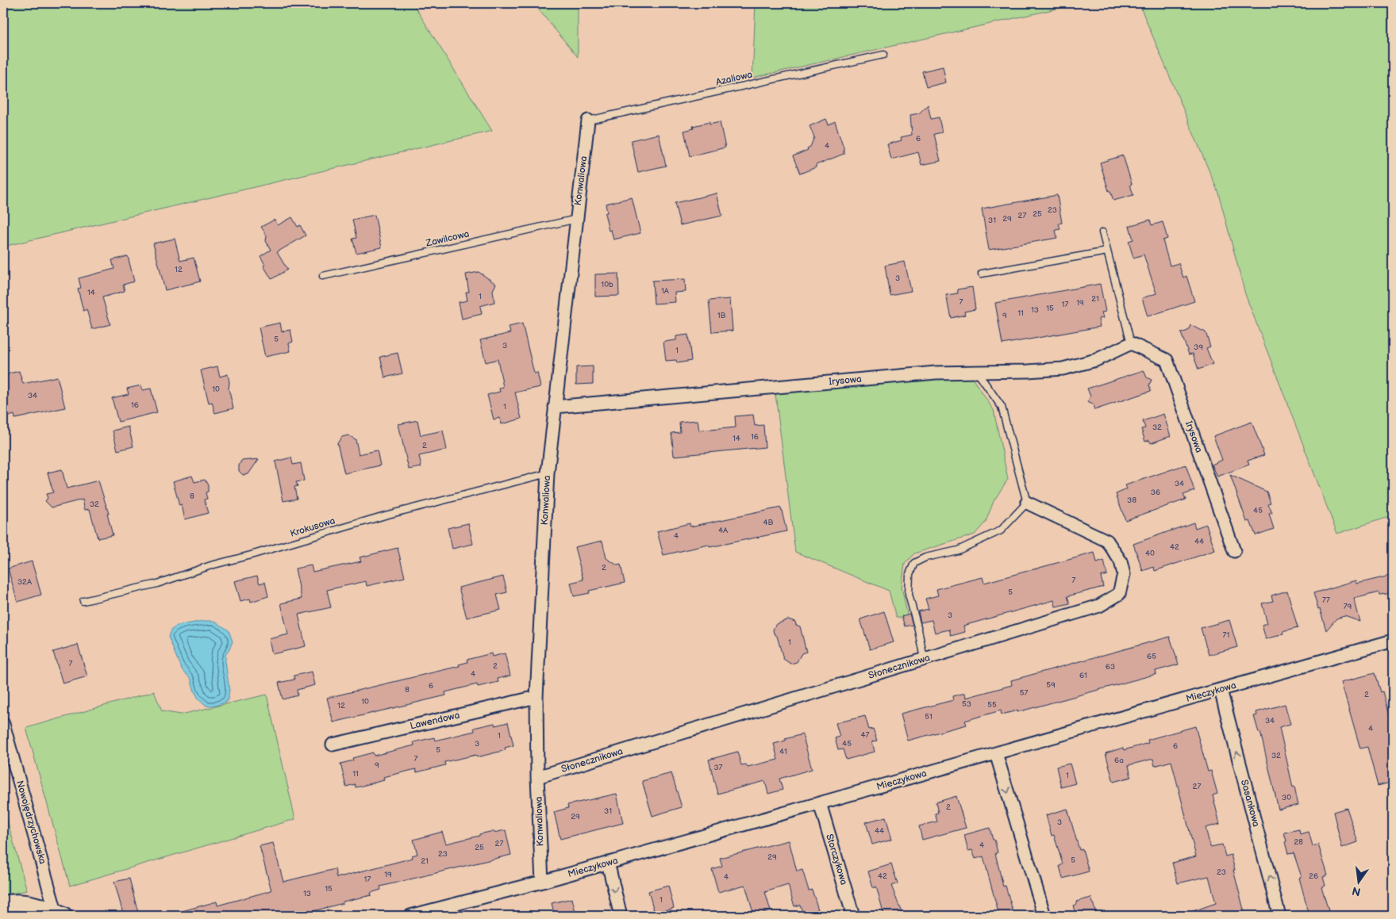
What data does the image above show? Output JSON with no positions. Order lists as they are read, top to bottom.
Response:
{
  "streets": {
    "street": [
      "Konwaliowa",
      "Irysowa",
      "Słonecznikowa",
      "Mieczykowa",
      "Lawendowa",
      "Sasankowa",
      "Nowojędrzychowska",
      "Storczykowa"
    ],
    "lane": ["Azaliowa", "Zawilcowa", "Krokusowa"]
  },
  "crossings": [
    ["Azaliowa", "Konwaliowa"],
    ["Konwaliowa", "Zawilcowa"],
    ["Konwaliowa", "Irysowa"],
    ["Konwaliowa", "Krokusowa"],
    ["Konwaliowa", "Słonecznikowa"],
    ["Konwaliowa", "Mieczykowa"],
    ["Konwaliowa", "Lawendowa"],
    ["Mieczykowa", "Sasankowa"],
    ["Mieczykowa", "Storczykowa"]
  ],
  "one_way": ["Sasankowa"],
  "house_numbers": [
    "6",
    "4",
    "23",
    "25",
    "27",
    "29",
    "31",
    "12",
    "3",
    "10b",
    "1A",
    "14",
    "1",
    "21",
    "7",
    "19",
    "17",
    "15",
    "13",
    "11",
    "1B",
    "9",
    "5",
    "3",
    "39",
    "1",
    "10",
    "34",
    "16",
    "1",
    "32",
    "16",
    "14",
    "2",
    "34",
    "36",
    "8",
    "38",
    "32",
    "45",
    "4B",
    "4A",
    "4",
    "44",
    "42",
    "40",
    "2",
    "7",
    "32A",
    "5",
    "77",
    "79",
    "3",
    "71",
    "1",
    "65",
    "7",
    "2",
    "63",
    "4",
    "61",
    "59",
    "6",
    "8",
    "57",
    "2",
    "10",
    "53",
    "55",
    "12",
    "51",
    "34",
    "4",
    "47",
    "1",
    "3",
    "45",
    "6",
    "5",
    "41",
    "32",
    "7",
    "6a",
    "9",
    "37",
    "11",
    "1",
    "27",
    "30",
    "2",
    "31",
    "29",
    "3",
    "44",
    "28",
    "27",
    "4",
    "25",
    "23",
    "29",
    "5",
    "21",
    "23",
    "19",
    "42",
    "26",
    "4",
    "17",
    "15",
    "13",
    "1"
  ],
  "north": "bottom"
}
